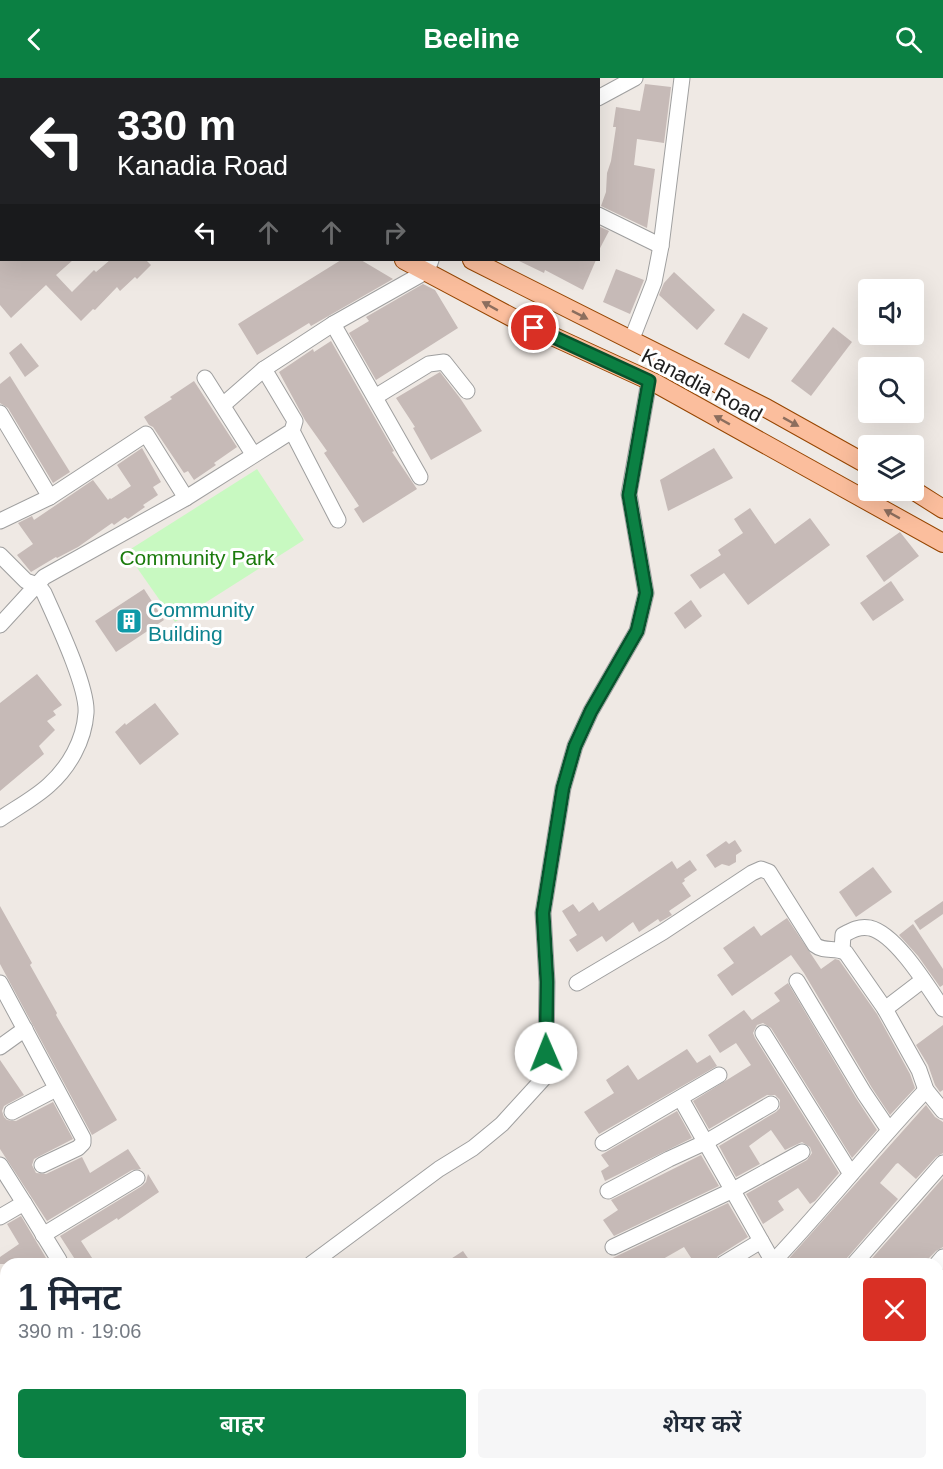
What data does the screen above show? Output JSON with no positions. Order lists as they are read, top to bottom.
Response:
{
  "streets": {
    "main road": ["Kanadia Road"]
  },
  "parks": ["Community Park"],
  "places": {
    "building": ["Community Building"]
  },
  "page": {
    "header": "Beeline",
    "turn": ["330 m", "Kanadia Road"],
    "heading": ["1 मिनट", "390 m · 19:06"],
    "buttons": ["बाहर", "शेयर करें"]
  }
}
